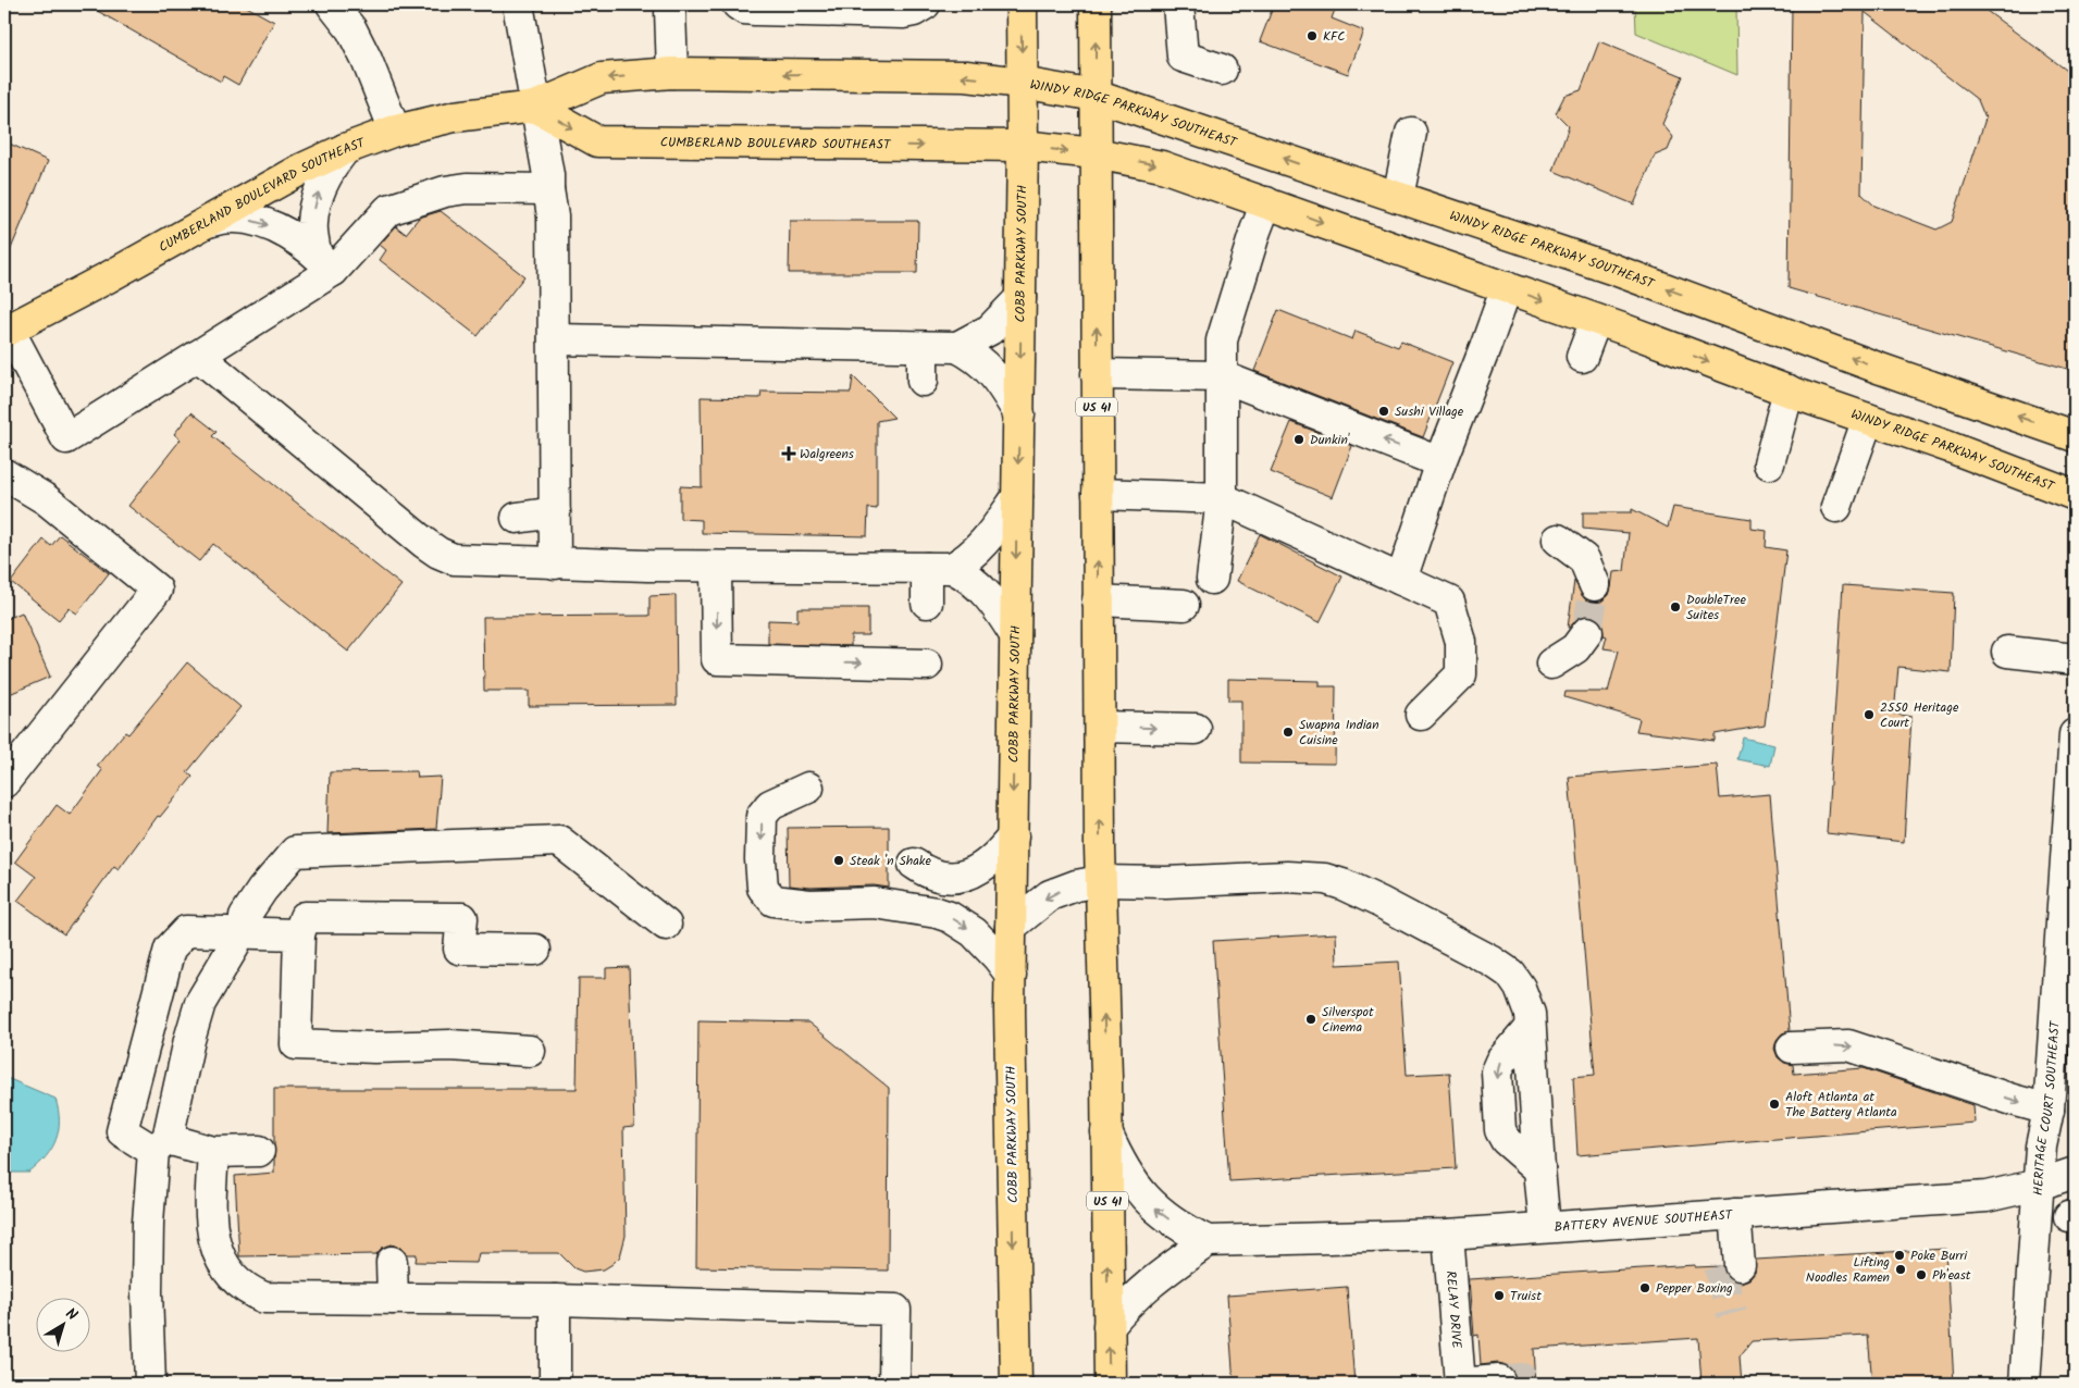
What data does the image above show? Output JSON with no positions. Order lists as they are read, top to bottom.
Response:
{
  "streets": {
    "main road": [
      "WINDY RIDGE PARKWAY SOUTHEAST",
      "CUMBERLAND BOULEVARD SOUTHEAST",
      "COBB PARKWAY SOUTH",
      "US 41"
    ],
    "street": ["HERITAGE COURT SOUTHEAST", "BATTERY AVENUE SOUTHEAST", "RELAY DRIVE"]
  },
  "crossings": [
    ["WINDY RIDGE PARKWAY SOUTHEAST", "CUMBERLAND BOULEVARD SOUTHEAST"],
    ["WINDY RIDGE PARKWAY SOUTHEAST", "COBB PARKWAY SOUTH"],
    ["WINDY RIDGE PARKWAY SOUTHEAST", "US 41"],
    ["CUMBERLAND BOULEVARD SOUTHEAST", "COBB PARKWAY SOUTH"],
    ["HERITAGE COURT SOUTHEAST", "BATTERY AVENUE SOUTHEAST"],
    ["BATTERY AVENUE SOUTHEAST", "RELAY DRIVE"]
  ],
  "places": {
    "other": [
      "KFC",
      "Sushi Village",
      "Dunkin'",
      "DoubleTree Suites",
      "2550 Heritage Court",
      "Swapna Indian Cuisine",
      "Steak 'n Shake",
      "Silverspot Cinema",
      "Aloft Atlanta at The Battery Atlanta",
      "Poke Burri",
      "Lifting Noodles Ramen",
      "Ph'east",
      "Pepper Boxing",
      "Truist"
    ],
    "health": ["Walgreens"]
  },
  "north": "top right"
}
